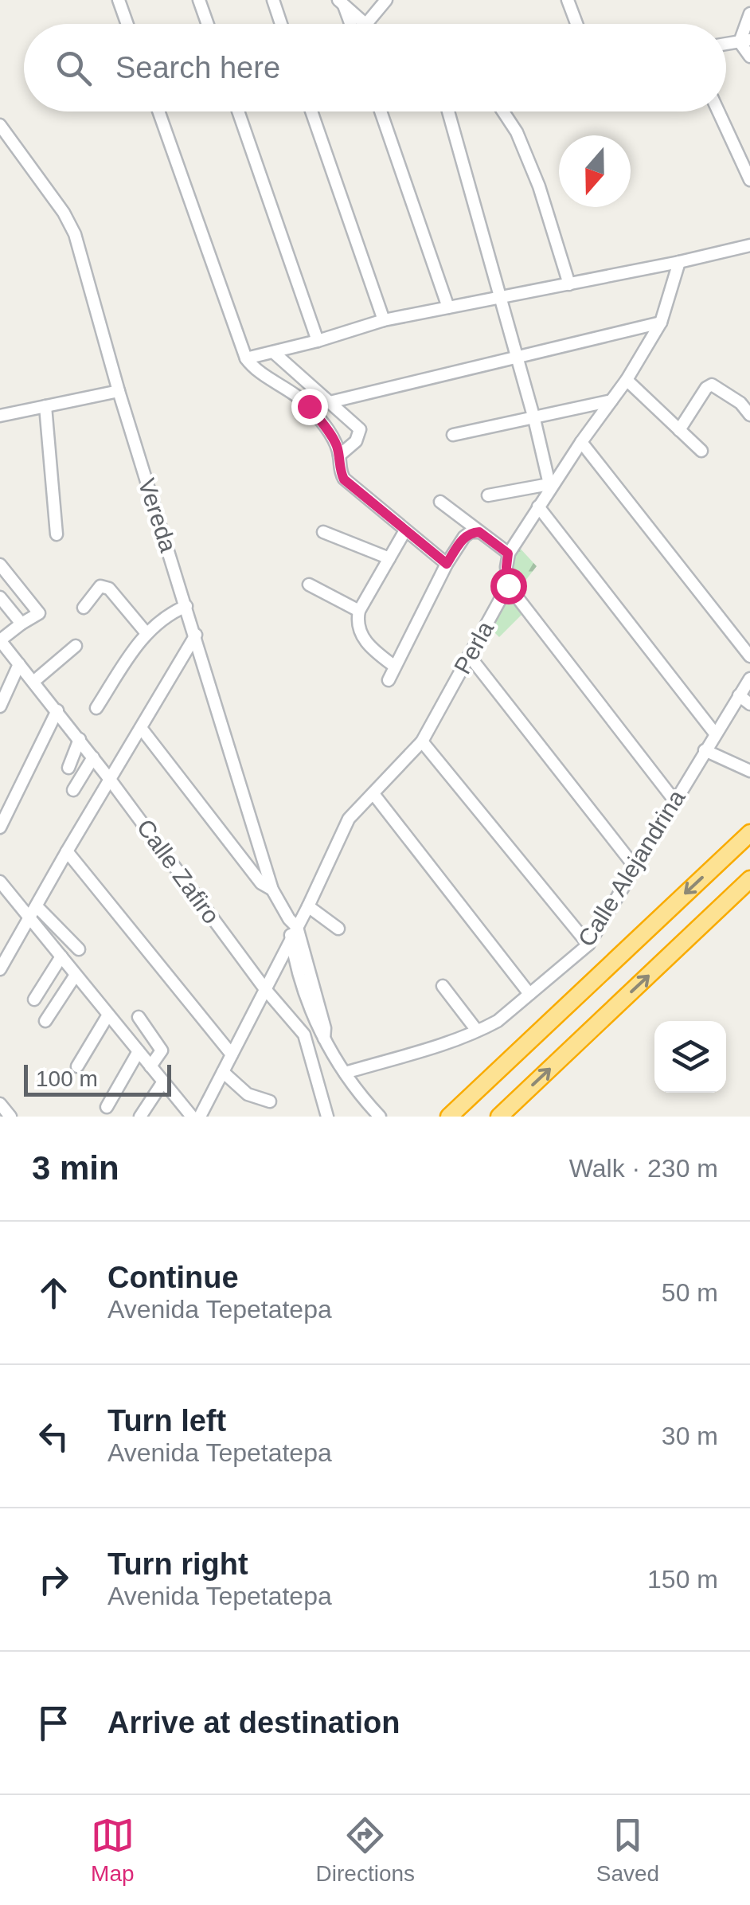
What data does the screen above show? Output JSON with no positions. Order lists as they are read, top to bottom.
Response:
{
  "streets": {
    "street": [
      "Vereda",
      "Perla",
      "Calle Alejandrina",
      "Calle Zafiro"
    ]
  },
  "crossings": [
    ["Vereda", "Perla"],
    ["Vereda", "Calle Alejandrina"],
    ["Perla", "Calle Zafiro"]
  ],
  "scale_bar": "100 m",
  "north": "bottom",
  "page": {
    "search": "Search here",
    "scale": "100 m",
    "heading": ["3 min", "Walk · 230 m"],
    "list": [
      ["Continue", "Avenida Tepetatepa", "50 m"],
      ["Turn left", "Avenida Tepetatepa", "30 m"],
      ["Turn right", "Avenida Tepetatepa", "150 m"],
      "Arrive at destination"
    ],
    "nav": ["Map", "Directions", "Saved"]
  }
}
